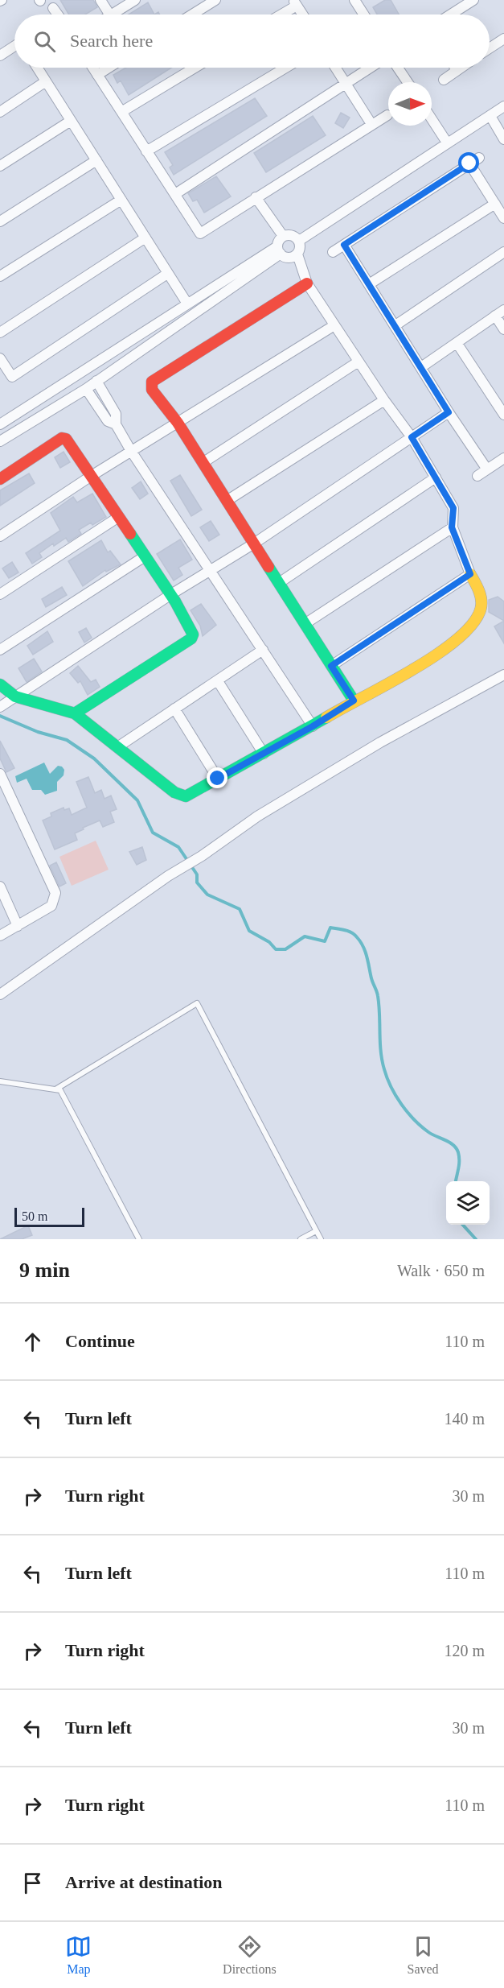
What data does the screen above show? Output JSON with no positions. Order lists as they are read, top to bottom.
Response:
{
  "scale_bar": "50 m",
  "north": "right",
  "page": {
    "search": "Search here",
    "scale": "50 m",
    "heading": ["9 min", "Walk · 650 m"],
    "list": [
      ["Continue", "110 m"],
      ["Turn left", "140 m"],
      ["Turn right", "30 m"],
      ["Turn left", "110 m"],
      ["Turn right", "120 m"],
      ["Turn left", "30 m"],
      ["Turn right", "110 m"],
      "Arrive at destination"
    ],
    "nav": ["Map", "Directions", "Saved"]
  }
}
